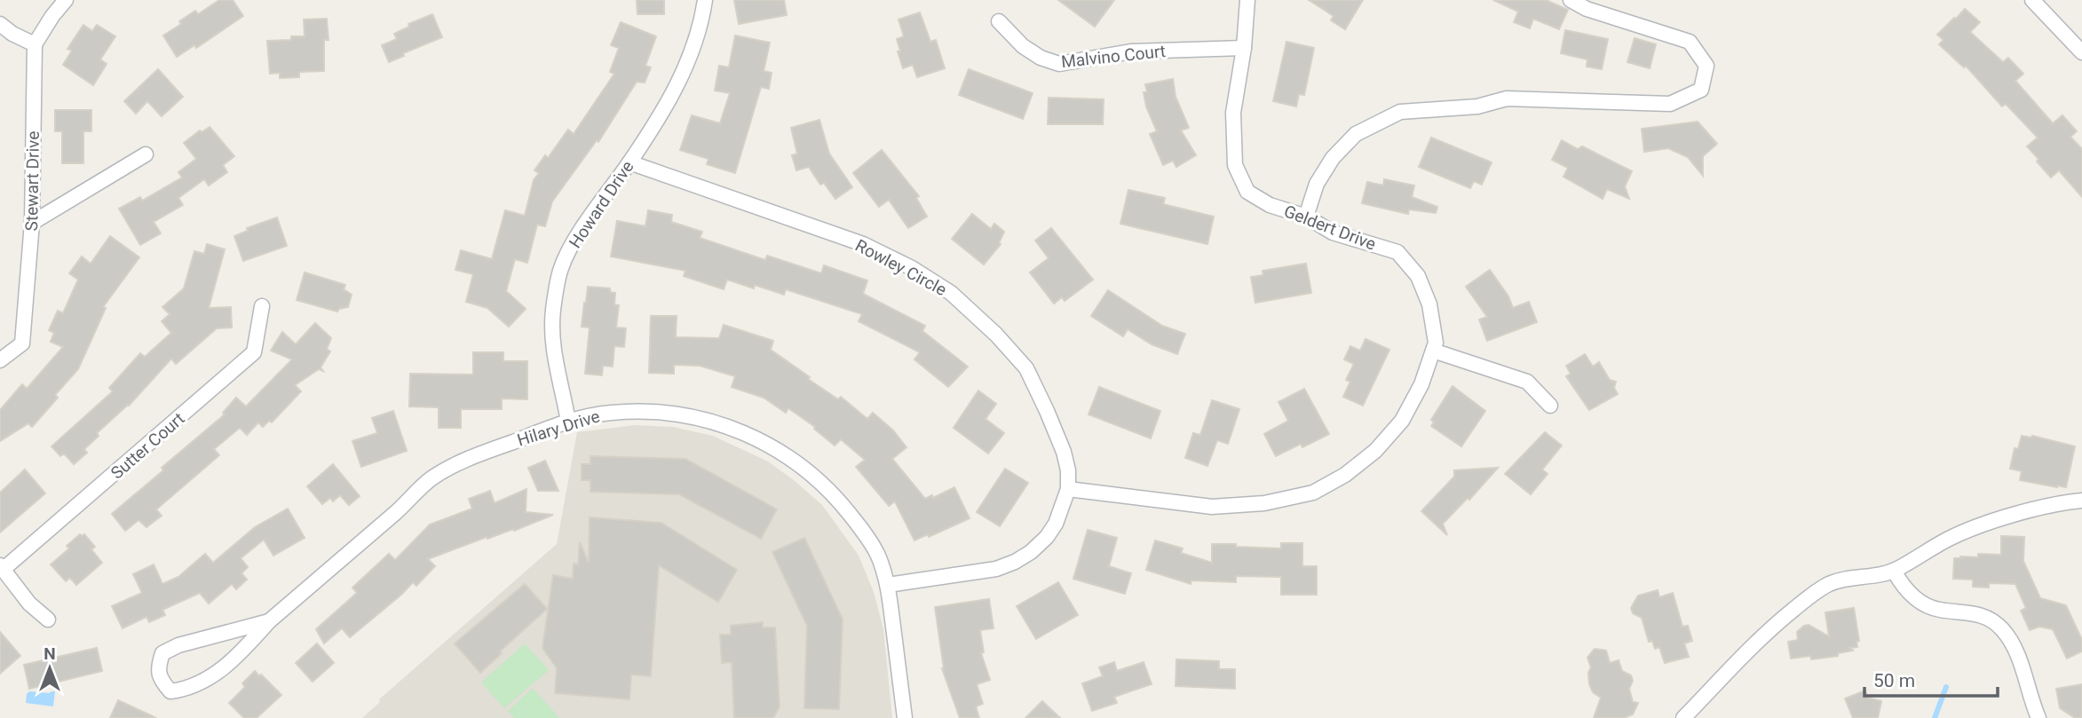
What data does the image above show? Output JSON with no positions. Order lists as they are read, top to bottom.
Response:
{
  "streets": {
    "street": [
      "Malvino Court",
      "Stewart Drive",
      "Howard Drive",
      "Geldert Drive",
      "Rowley Circle",
      "Hilary Drive",
      "Sutter Court"
    ]
  },
  "crossings": [
    ["Malvino Court", "Geldert Drive"],
    ["Howard Drive", "Rowley Circle"],
    ["Howard Drive", "Hilary Drive"],
    ["Geldert Drive", "Rowley Circle"],
    ["Rowley Circle", "Hilary Drive"]
  ],
  "scale_bar": "50 m",
  "north": "top"
}
